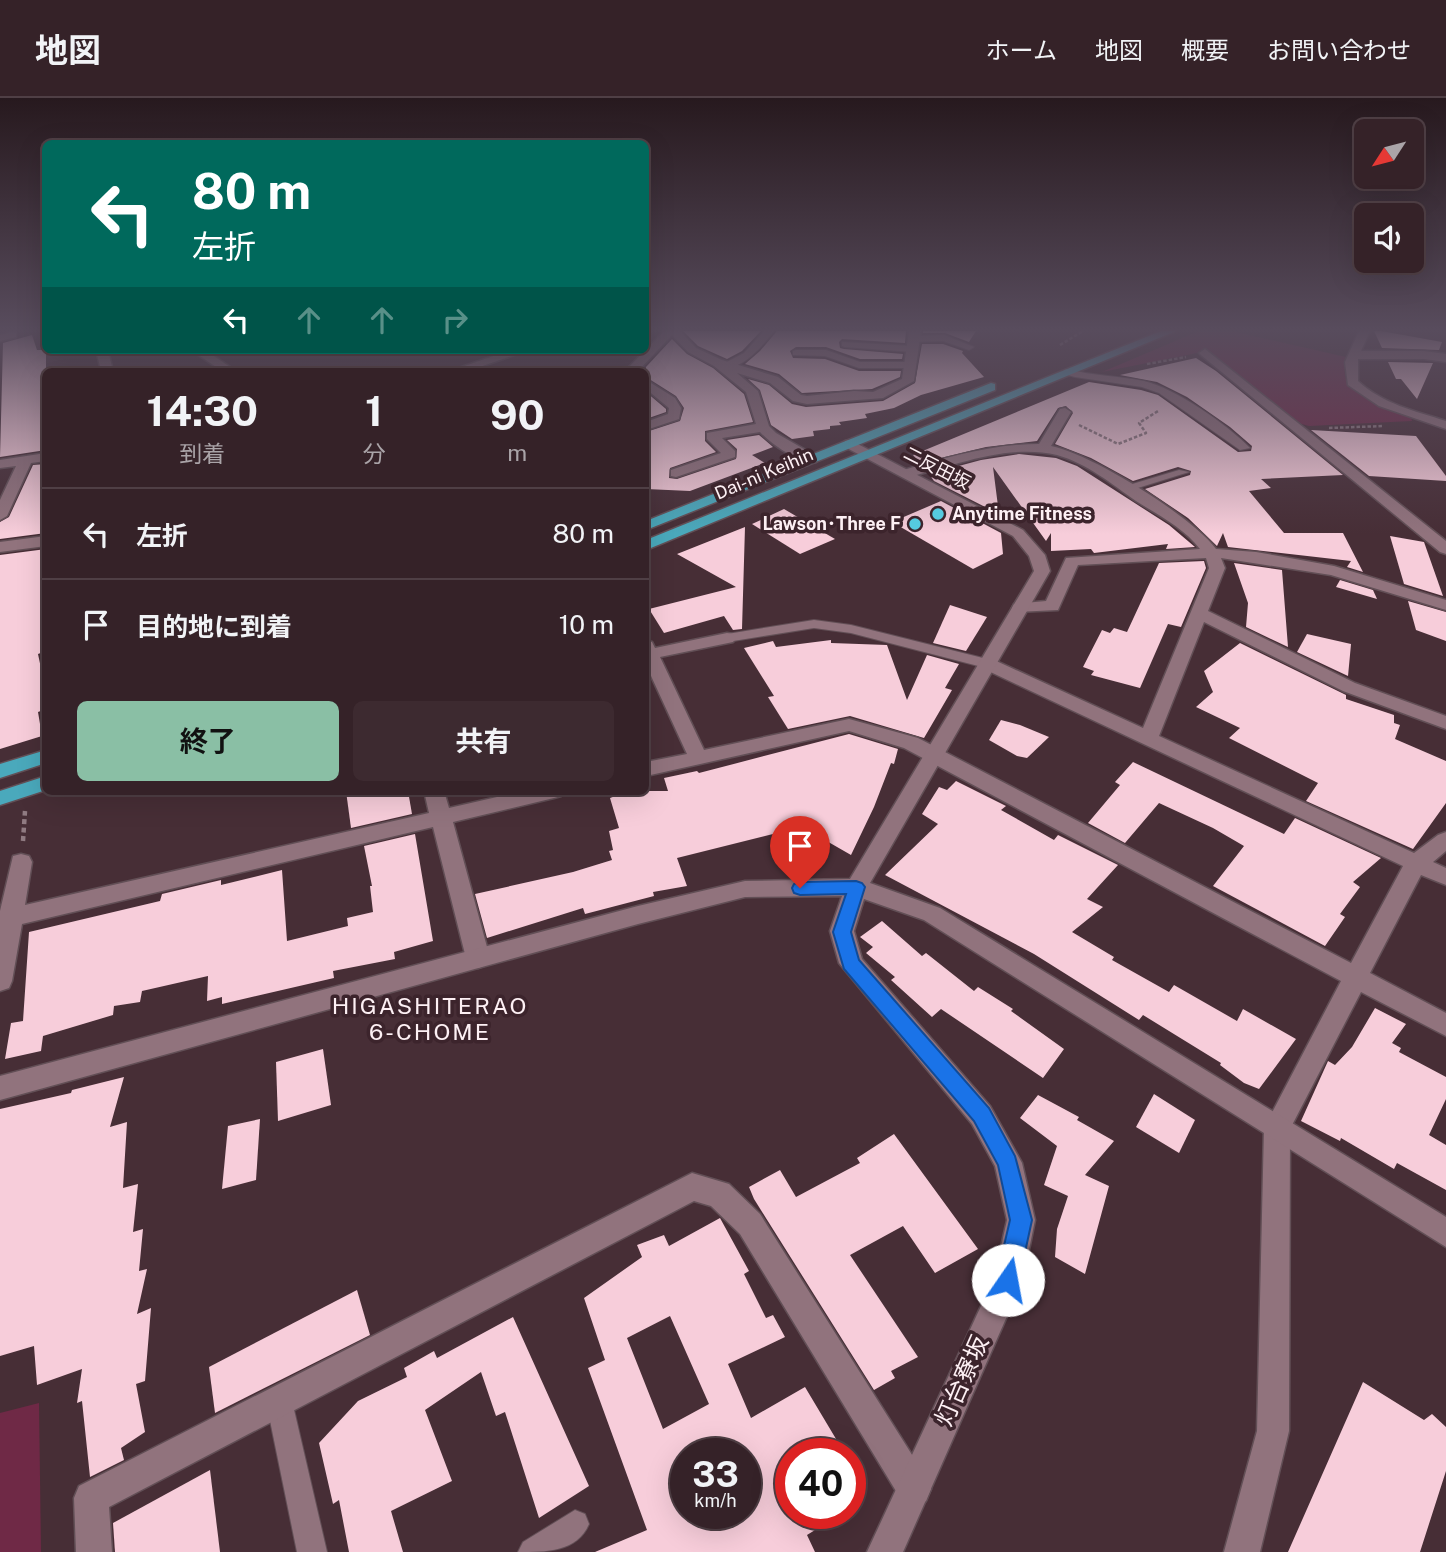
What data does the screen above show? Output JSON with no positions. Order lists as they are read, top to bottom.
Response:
{
  "streets": {
    "highway": ["Dai-ni Keihin"],
    "street": ["二反田坂", "灯台寮坂"]
  },
  "crossings": [
    ["二反田坂", "Dai-ni Keihin"],
    ["二反田坂", "灯台寮坂"]
  ],
  "districts": ["HIGASHITERAO 6-CHOME"],
  "places": ["Anytime Fitness", "Lawson･Three F"],
  "north": "bottom left",
  "page": {
    "header": "地図",
    "nav": [
      "ホーム",
      "地図",
      "概要",
      "お問い合わせ"
    ],
    "turn": ["80 m", "左折"],
    "eta": [
      "14:30",
      "到着",
      "1",
      "分",
      "90",
      "m"
    ],
    "list": [
      {
        "name": "左折",
        "value": "80 m"
      },
      {
        "name": "目的地に到着",
        "value": "10 m"
      }
    ],
    "buttons": ["終了", "共有"],
    "speed": "33 km/h",
    "limit": "40"
  }
}
